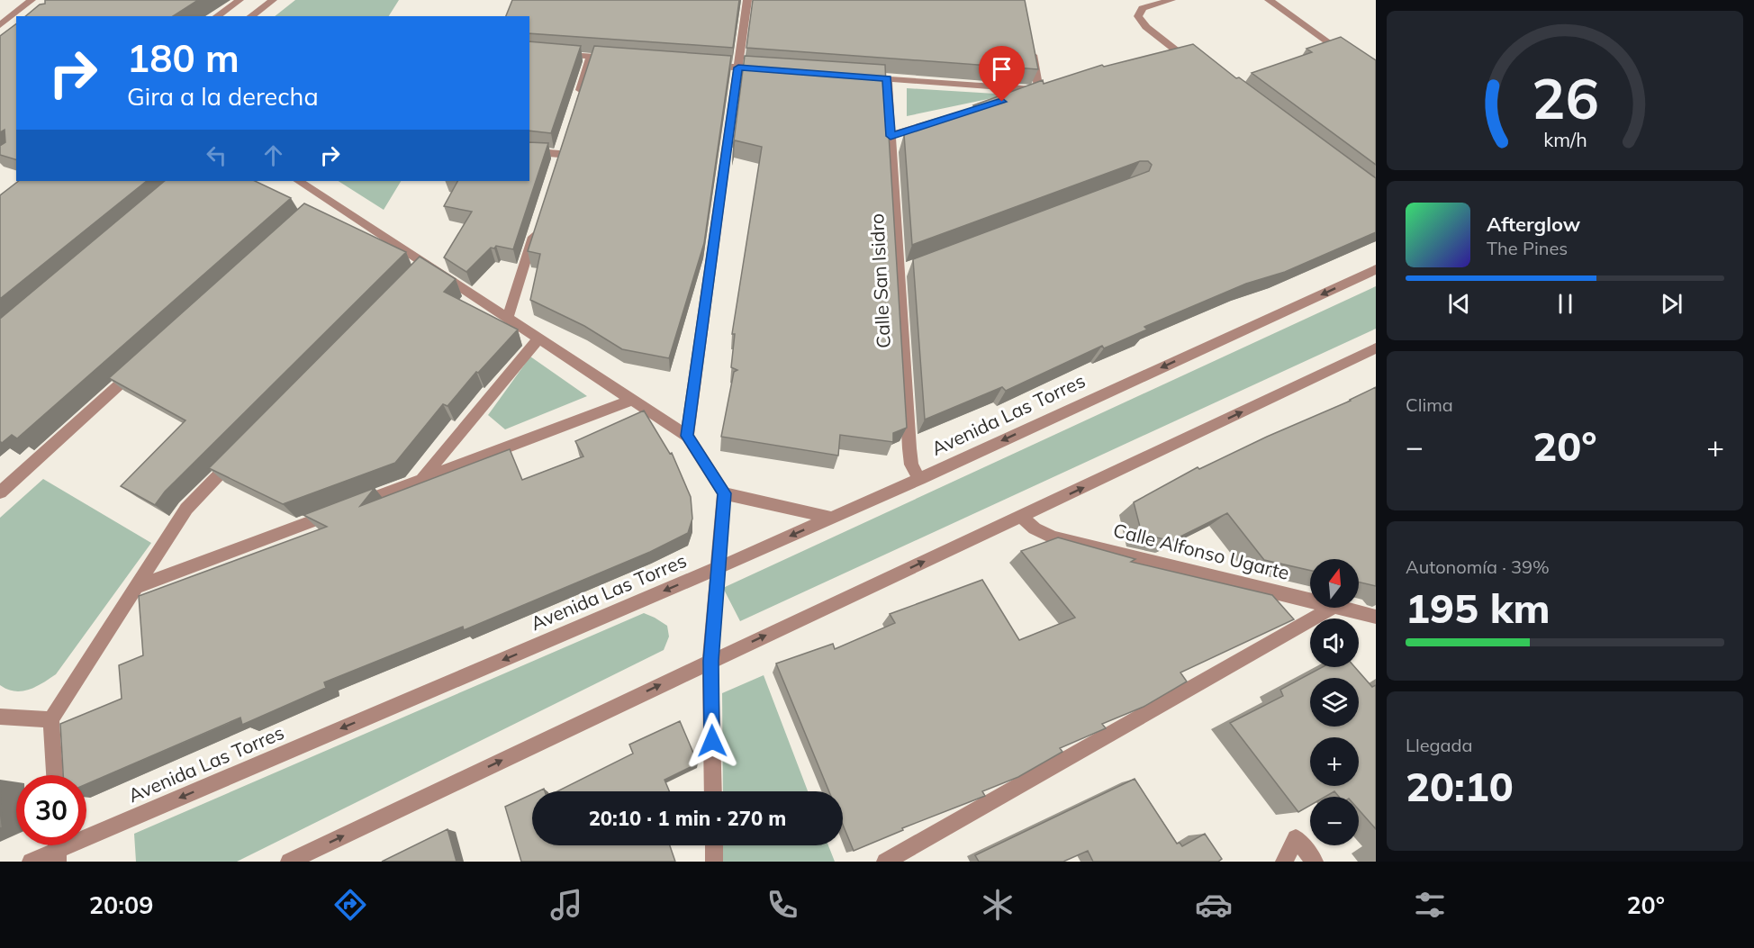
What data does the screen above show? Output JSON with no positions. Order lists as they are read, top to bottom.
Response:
{
  "streets": {
    "street": ["Calle San Isidro", "Avenida Las Torres", "Calle Alfonso Ugarte"]
  },
  "crossings": [
    ["Calle San Isidro", "Avenida Las Torres"]
  ],
  "north": "top",
  "page": {
    "turn": ["180 m", "Gira a la derecha"],
    "song": ["Afterglow", "The Pines"],
    "tile": [
      "Clima",
      ["Autonomía · 39%", "195 km"],
      ["Llegada", "20:10"]
    ],
    "heat": ["−", "20°", "+"],
    "map_buttons": ["+", "−"],
    "limit": "30",
    "trip": "20:10 · 1 min · 270 m",
    "tabs": ["20:09", "20°"],
    "gauge": ["26", "km/h"]
  }
}
